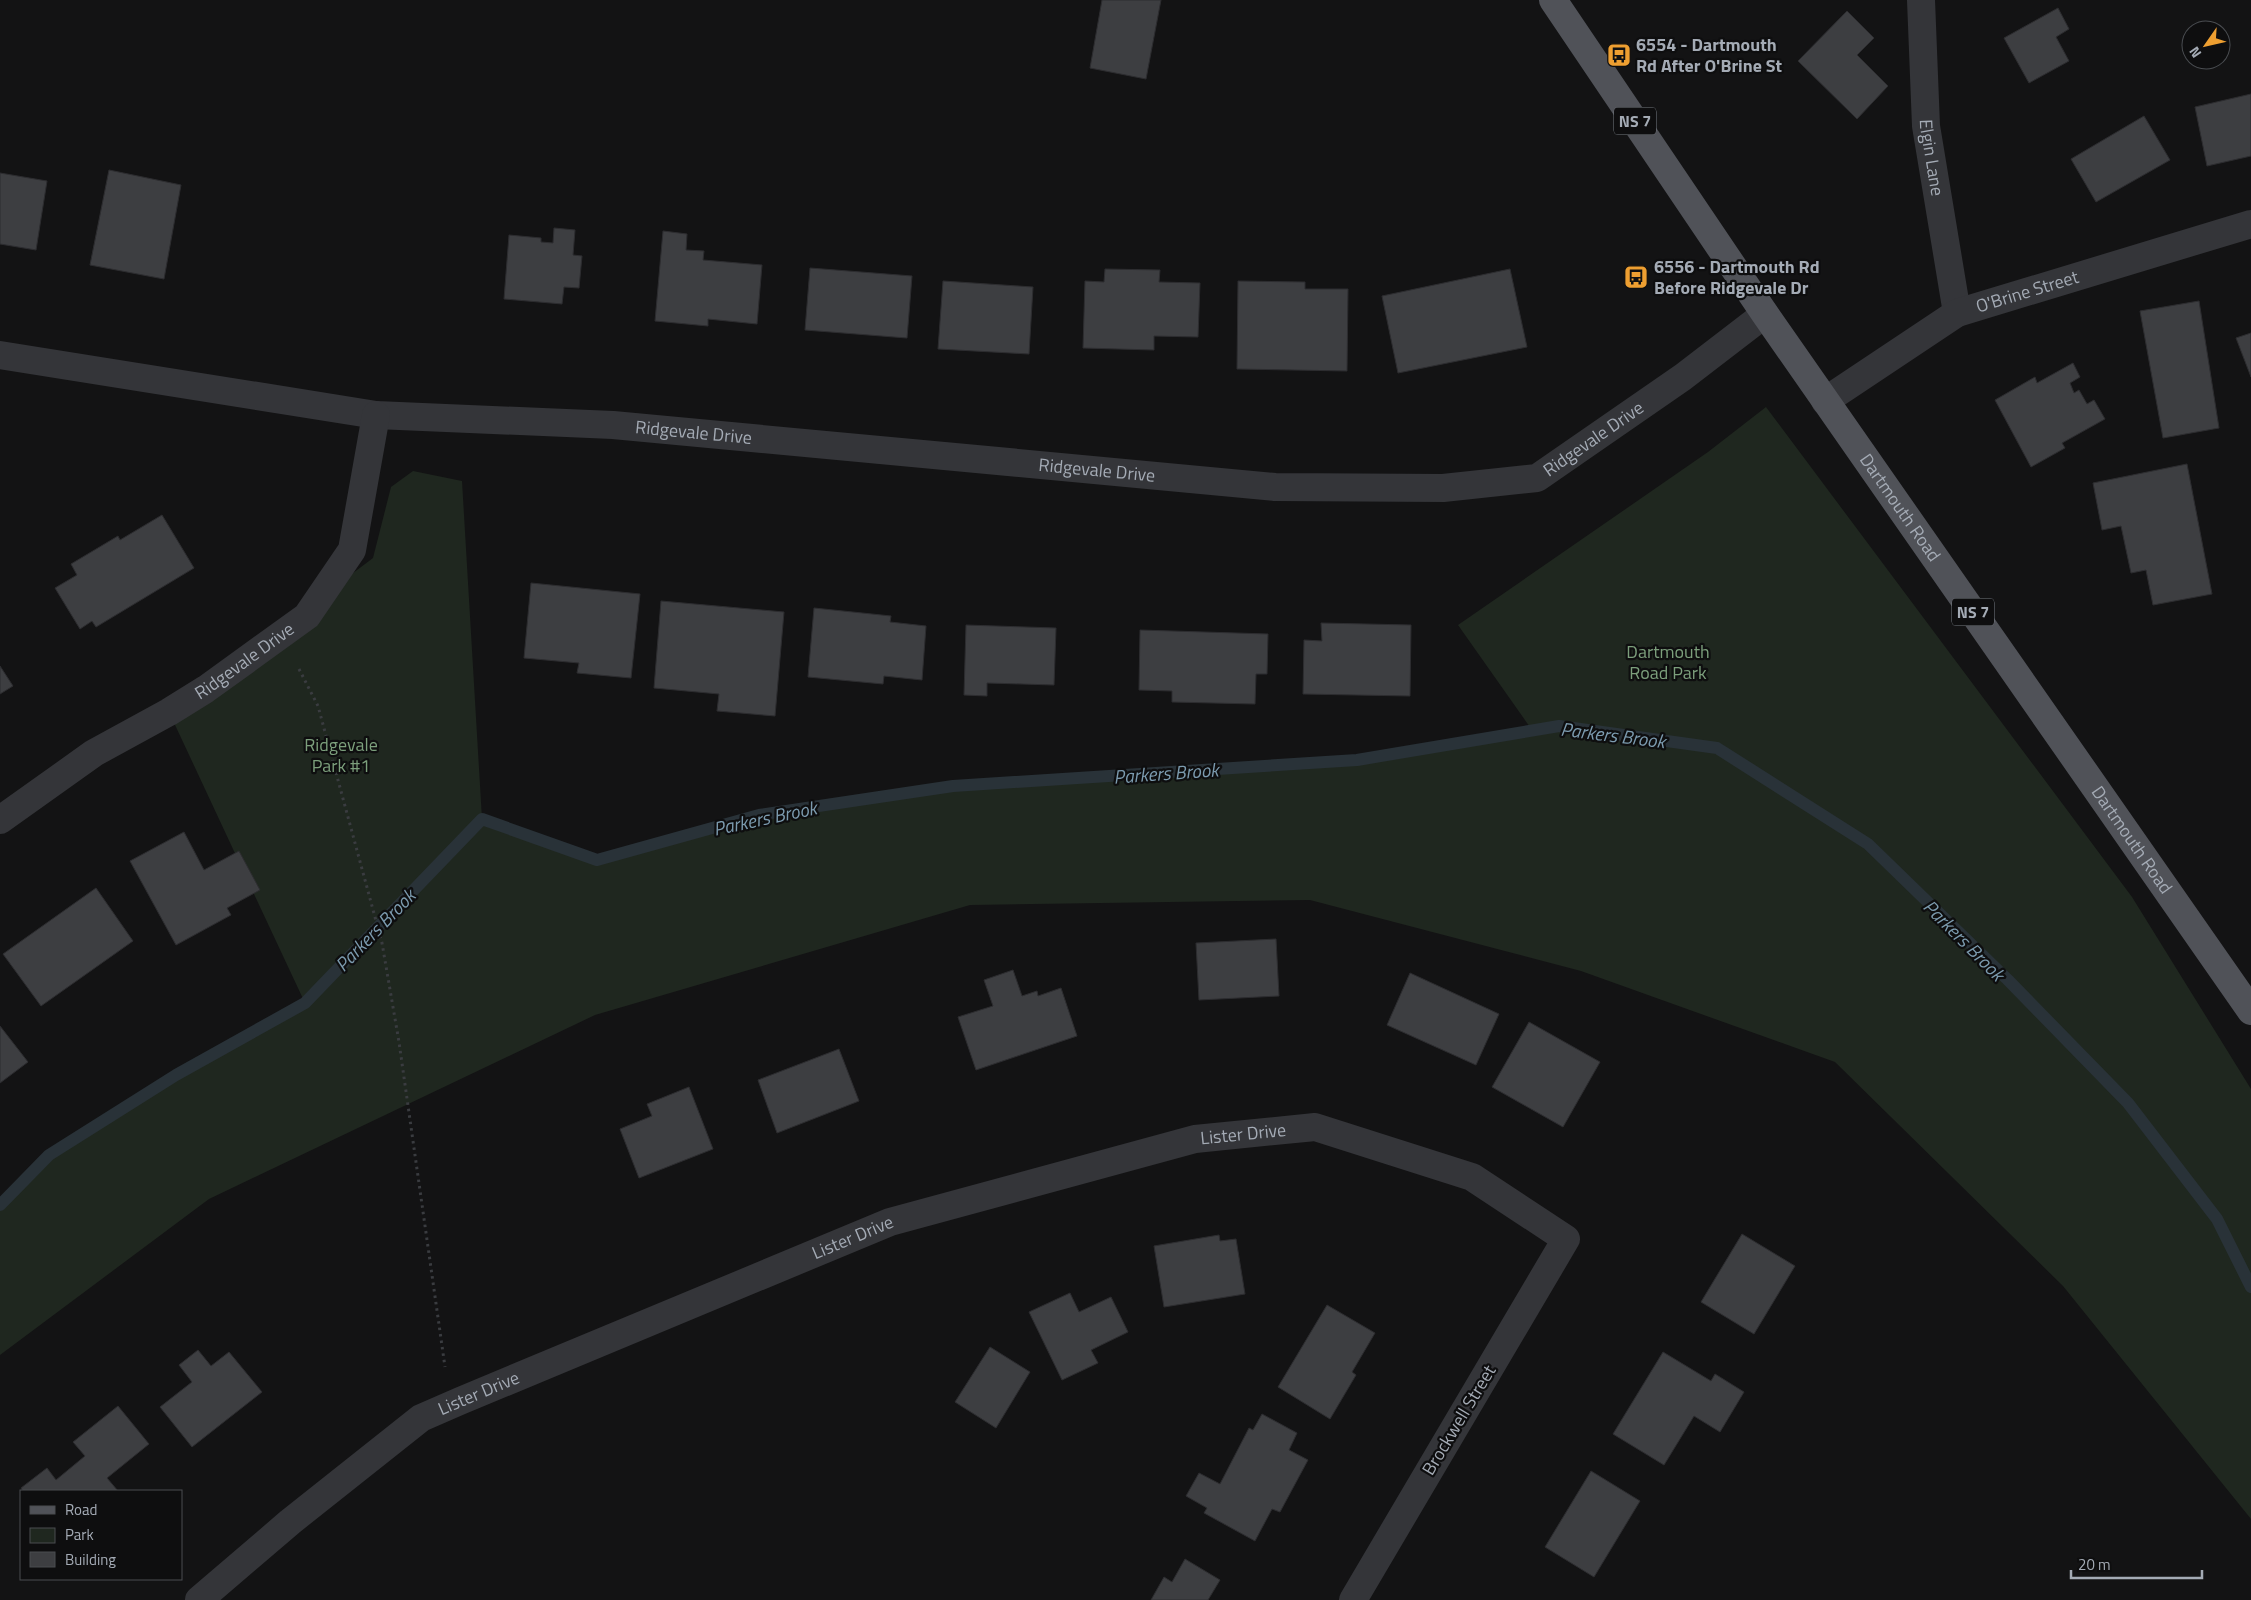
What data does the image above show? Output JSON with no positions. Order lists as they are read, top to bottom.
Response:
{
  "streets": {
    "main road": ["NS 7", "Dartmouth Road"],
    "street": [
      "Elgin Lane",
      "O'Brine Street",
      "Ridgevale Drive",
      "Lister Drive",
      "Brockwell Street"
    ]
  },
  "crossings": [
    ["Elgin Lane", "O'Brine Street"],
    ["O'Brine Street", "Dartmouth Road"],
    ["Ridgevale Drive", "Dartmouth Road"],
    ["Lister Drive", "Brockwell Street"]
  ],
  "water": ["Parkers Brook"],
  "parks": ["Dartmouth Road Park", "Ridgevale Park #1"],
  "places": {
    "bus stop": ["6554 - Dartmouth Rd After O'Brine St", "6556 - Dartmouth Rd Before Ridgevale Dr"]
  },
  "legend": ["Road", "Park", "Building"],
  "scale_bar": "20 m",
  "north": "bottom left"
}
